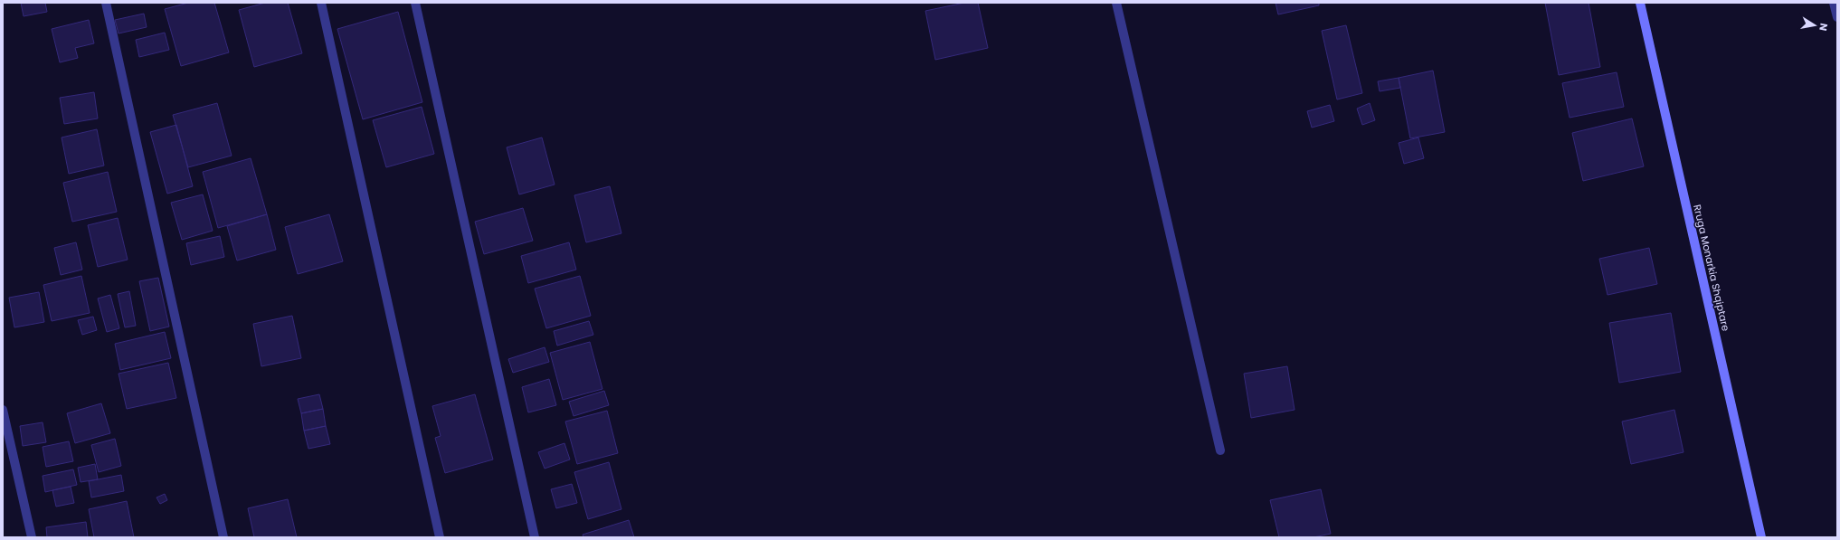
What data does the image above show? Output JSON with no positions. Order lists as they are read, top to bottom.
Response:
{
  "streets": {
    "street": ["Rruga Monarkia Shqiptare"]
  },
  "north": "right"
}
